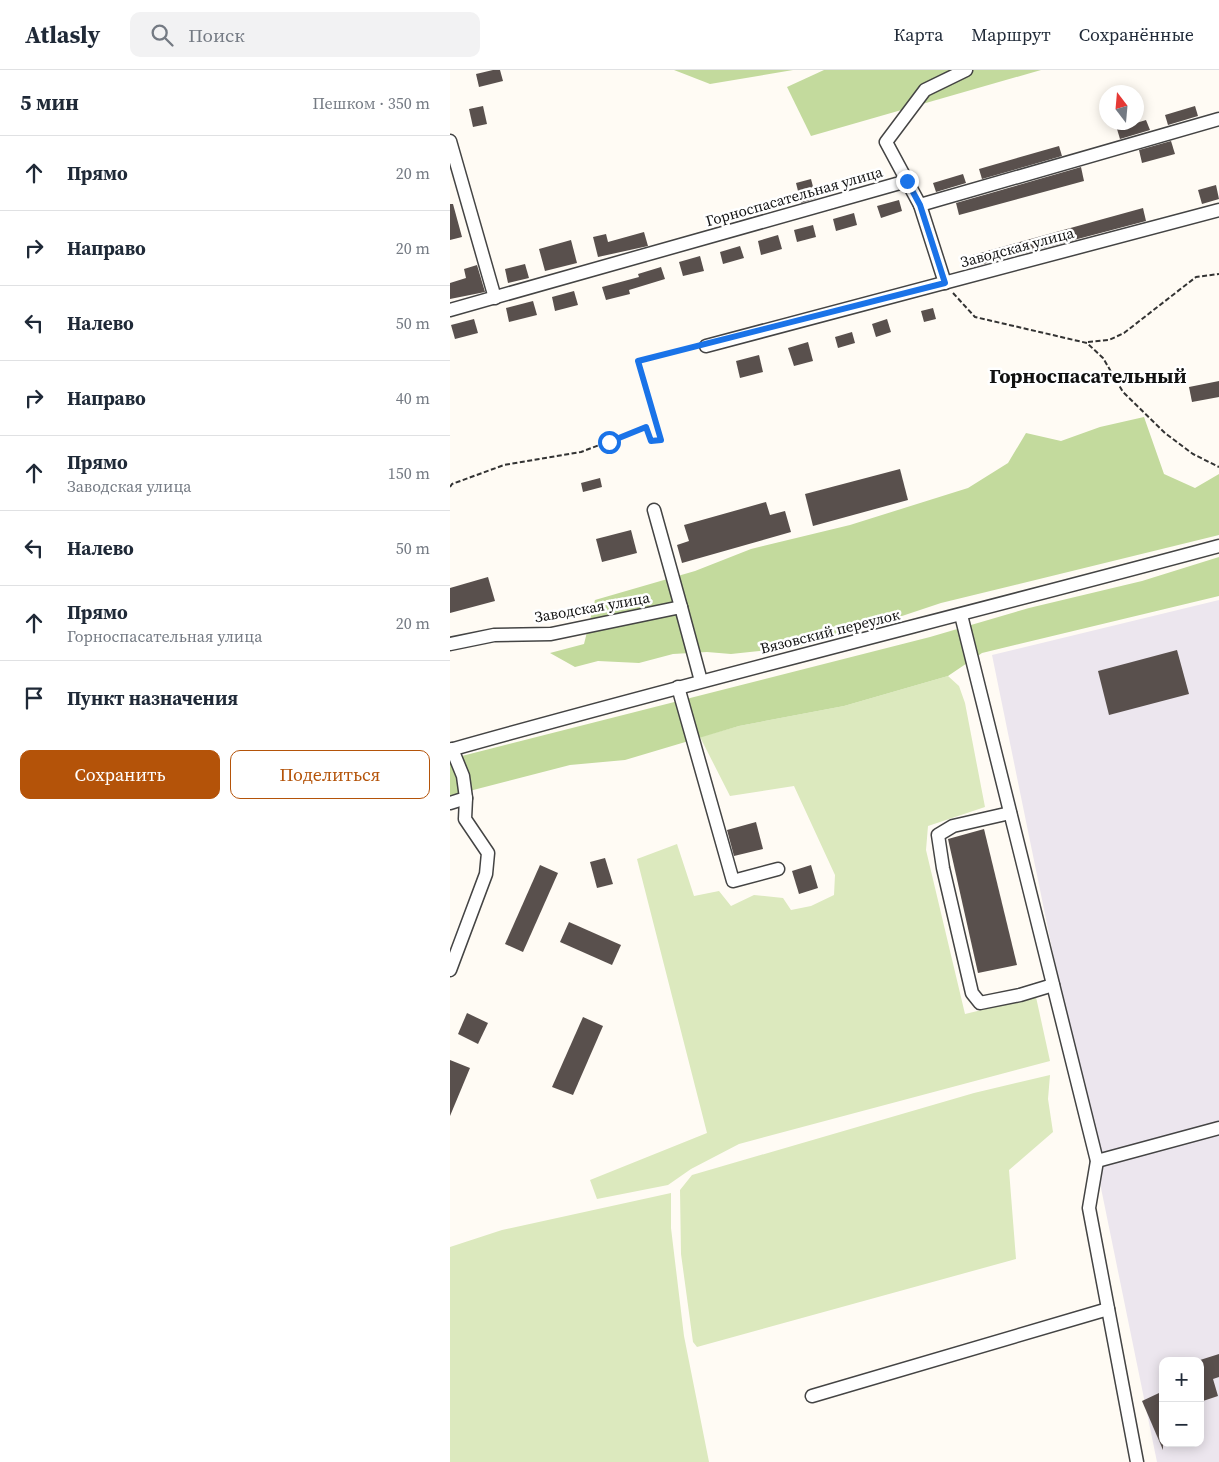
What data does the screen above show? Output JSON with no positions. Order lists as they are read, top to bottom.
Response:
{
  "streets": {
    "street": ["Горноспасательная улица", "Заводская улица", "Вязовский переулок"]
  },
  "crossings": [
    ["Горноспасательная улица", "Заводская улица"]
  ],
  "districts": ["Горноспасательный"],
  "north": "top",
  "page": {
    "header": "Atlasly",
    "search": "Поиск",
    "nav": ["Карта", "Маршрут", "Сохранённые"],
    "heading": ["5 мин", "Пешком · 350 m"],
    "list": [
      ["Прямо", "20 m"],
      ["Направо", "20 m"],
      ["Налево", "50 m"],
      ["Направо", "40 m"],
      ["Прямо", "Заводская улица", "150 m"],
      ["Налево", "50 m"],
      ["Прямо", "Горноспасательная улица", "20 m"],
      "Пункт назначения"
    ],
    "buttons": ["Сохранить", "Поделиться"],
    "map_buttons": ["+", "−"]
  }
}
